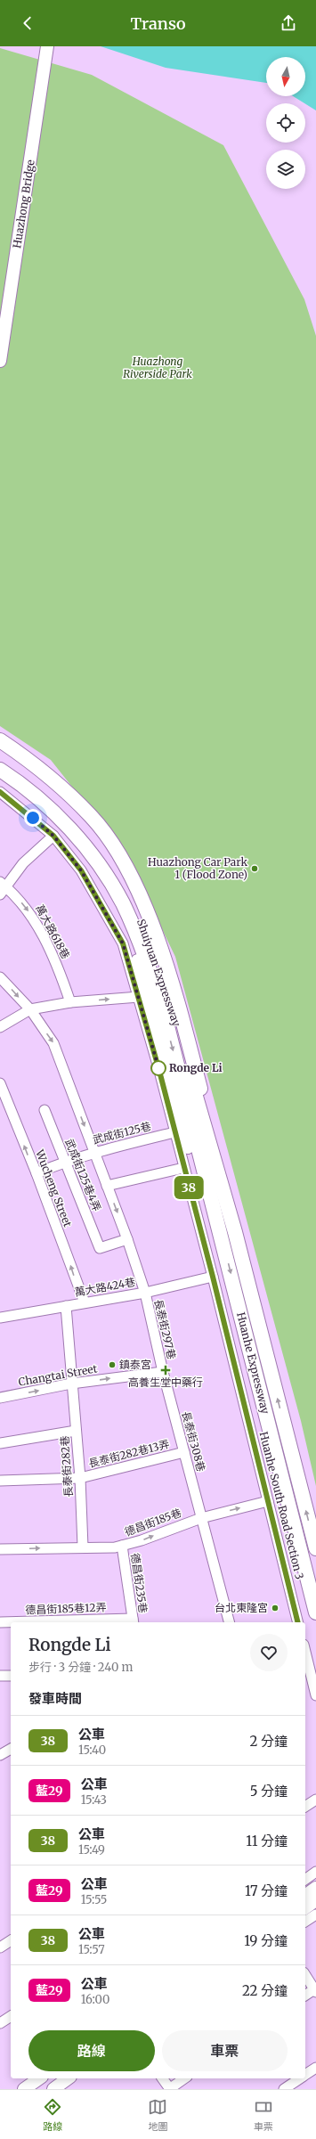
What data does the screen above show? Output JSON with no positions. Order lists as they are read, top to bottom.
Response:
{
  "streets": {
    "highway": ["Shuiyuan Expressway", "Huanhe Expressway"],
    "main road": ["Huazhong Bridge"],
    "street": [
      "萬大路618巷",
      "武成街125巷",
      "武成街125巷4弄",
      "Wucheng Street",
      "萬大路424巷",
      "長泰街297巷",
      "Changtai Street",
      "長泰街308巷",
      "長泰街282巷13弄",
      "長泰街282巷",
      "Huanhe South Road Section 3",
      "德昌街185巷",
      "德昌街235巷",
      "德昌街185巷12弄"
    ]
  },
  "crossings": [
    ["Shuiyuan Expressway", "Huanhe Expressway"],
    ["武成街125巷", "武成街125巷4弄"],
    ["武成街125巷", "Wucheng Street"],
    ["武成街125巷", "長泰街297巷"],
    ["武成街125巷", "Huanhe South Road Section 3"],
    ["武成街125巷4弄", "長泰街297巷"],
    ["Wucheng Street", "萬大路424巷"],
    ["萬大路424巷", "長泰街297巷"],
    ["萬大路424巷", "長泰街282巷"],
    ["萬大路424巷", "Huanhe South Road Section 3"],
    ["長泰街297巷", "Changtai Street"],
    ["長泰街297巷", "長泰街308巷"],
    ["Changtai Street", "長泰街308巷"],
    ["Changtai Street", "長泰街282巷"],
    ["長泰街308巷", "長泰街282巷13弄"],
    ["長泰街308巷", "德昌街185巷"],
    ["長泰街282巷13弄", "長泰街282巷"],
    ["長泰街282巷", "德昌街185巷"],
    ["Huanhe South Road Section 3", "德昌街185巷"],
    ["德昌街185巷", "德昌街235巷"],
    ["德昌街235巷", "德昌街185巷12弄"]
  ],
  "one_way": [
    "萬大路618巷",
    "Wucheng Street",
    "長泰街297巷",
    "德昌街185巷"
  ],
  "parks": ["Huazhong Riverside Park"],
  "places": {
    "other": [
      "Huazhong Car Park 1 (Flood Zone)",
      "Rongde Li",
      "鎮泰宮",
      "台北東隆宮"
    ],
    "health": ["高養生堂中藥行"]
  },
  "lines": ["bus line 38"],
  "north": "bottom",
  "page": {
    "header": "Transo",
    "on_map": "38",
    "heading": [
      ["Rongde Li", "步行 · 3 分鐘 · 240 m"],
      "發車時間"
    ],
    "list": [
      {
        "mark": "38",
        "name": "公車",
        "note": "15:40",
        "value": "2 分鐘"
      },
      {
        "mark": "藍29",
        "name": "公車",
        "note": "15:43",
        "value": "5 分鐘"
      },
      {
        "mark": "38",
        "name": "公車",
        "note": "15:49",
        "value": "11 分鐘"
      },
      {
        "mark": "藍29",
        "name": "公車",
        "note": "15:55",
        "value": "17 分鐘"
      },
      {
        "mark": "38",
        "name": "公車",
        "note": "15:57",
        "value": "19 分鐘"
      },
      {
        "mark": "藍29",
        "name": "公車",
        "note": "16:00",
        "value": "22 分鐘"
      }
    ],
    "buttons": ["路線", "車票"],
    "tabs": ["路線", "地圖", "車票"]
  }
}
